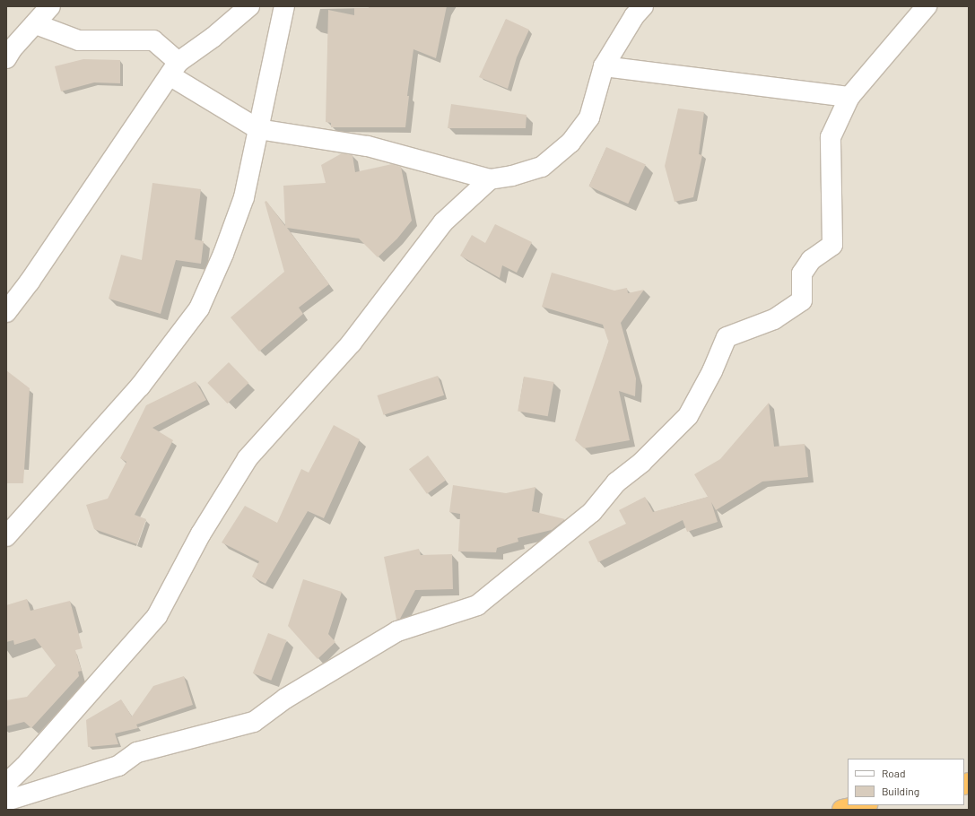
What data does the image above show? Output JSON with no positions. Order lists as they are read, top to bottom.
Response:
{
  "legend": ["Road", "Building"]
}
